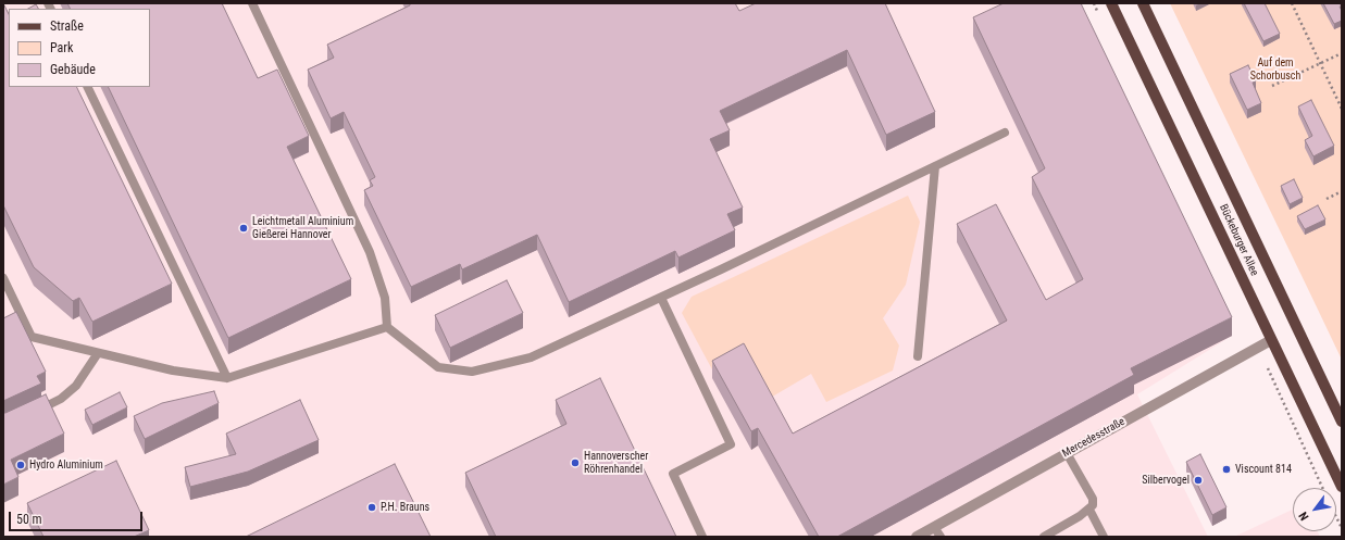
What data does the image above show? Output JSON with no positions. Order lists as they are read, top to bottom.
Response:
{
  "streets": {
    "main road": ["Bückeburger Allee"],
    "street": ["Mercedesstraße"]
  },
  "crossings": [
    ["Bückeburger Allee", "Mercedesstraße"]
  ],
  "parks": ["Auf dem Schorbusch"],
  "places": [
    "Leichtmetall Aluminium Gießerei Hannover",
    "Hannoverscher Röhrenhandel",
    "Hydro Aluminium",
    "Viscount 814",
    "Silbervogel",
    "P.H. Brauns"
  ],
  "legend": ["Straße", "Park", "Gebäude"],
  "scale_bar": "50 m",
  "north": "bottom left"
}
